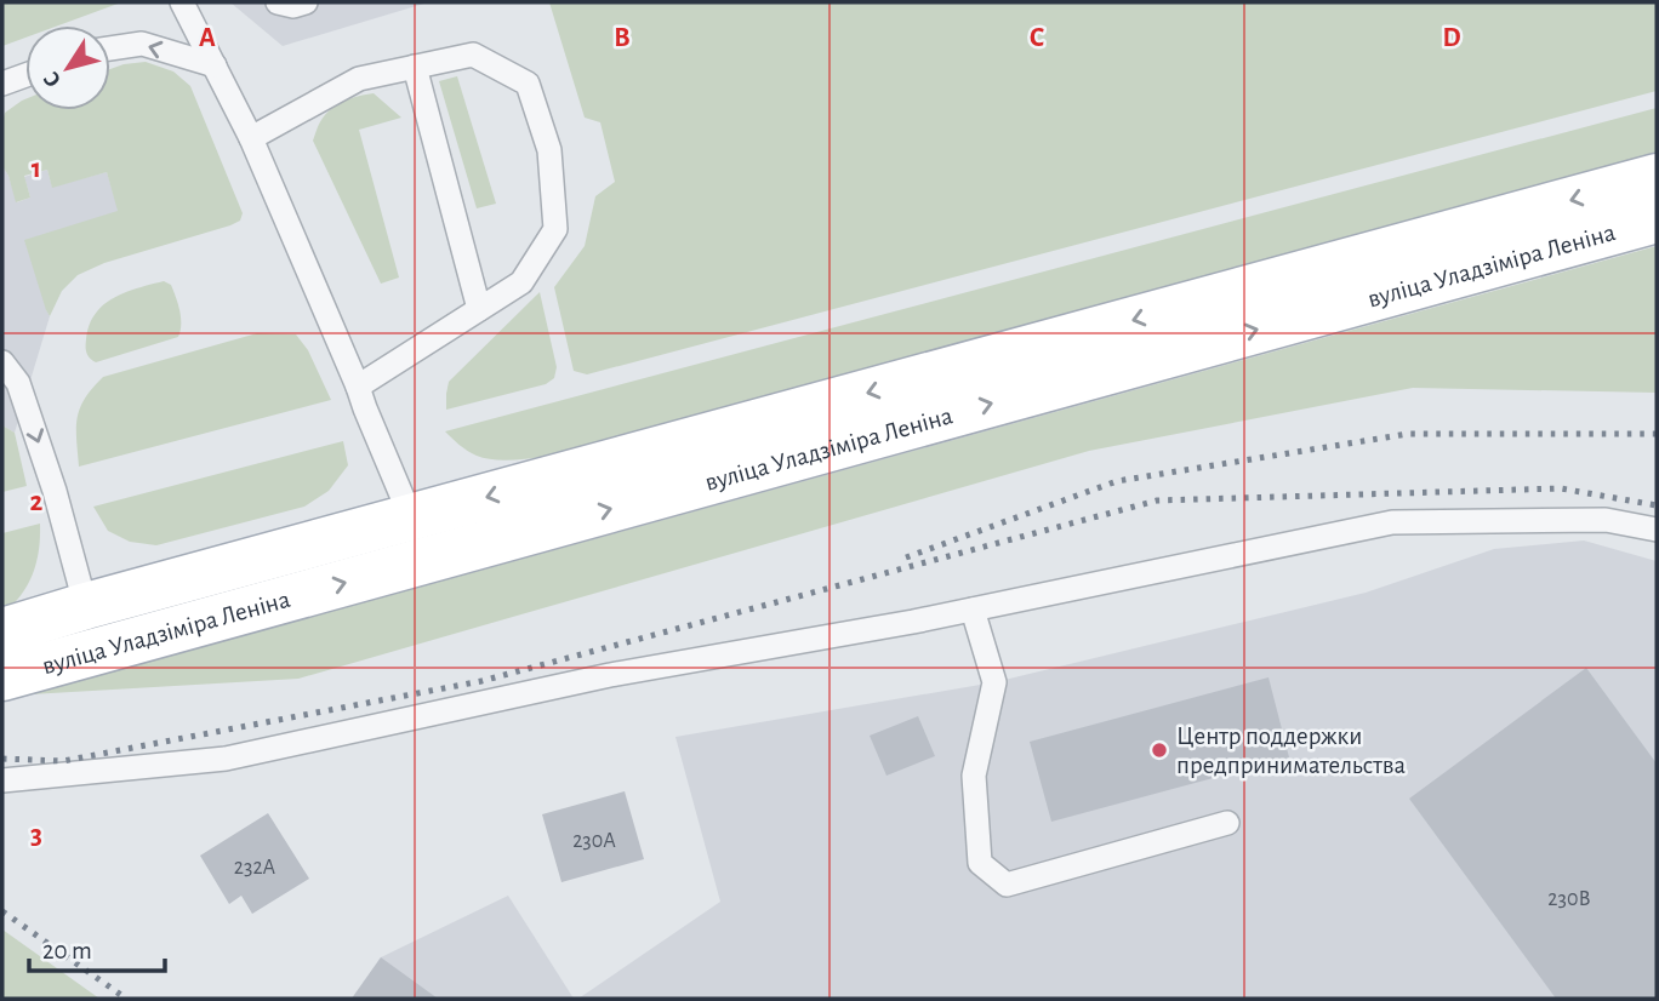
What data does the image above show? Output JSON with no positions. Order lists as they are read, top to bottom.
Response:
{
  "streets": {
    "main road": ["вуліца Уладзіміра Леніна"]
  },
  "places": ["Центр поддержки предпринимательства"],
  "house_numbers": ["230А", "232А", "230В"],
  "scale_bar": "20 m",
  "north": "bottom left",
  "grid": {
    "columns": [
      "A",
      "B",
      "C",
      "D"
    ],
    "rows": ["1", "2", "3"]
  }
}
